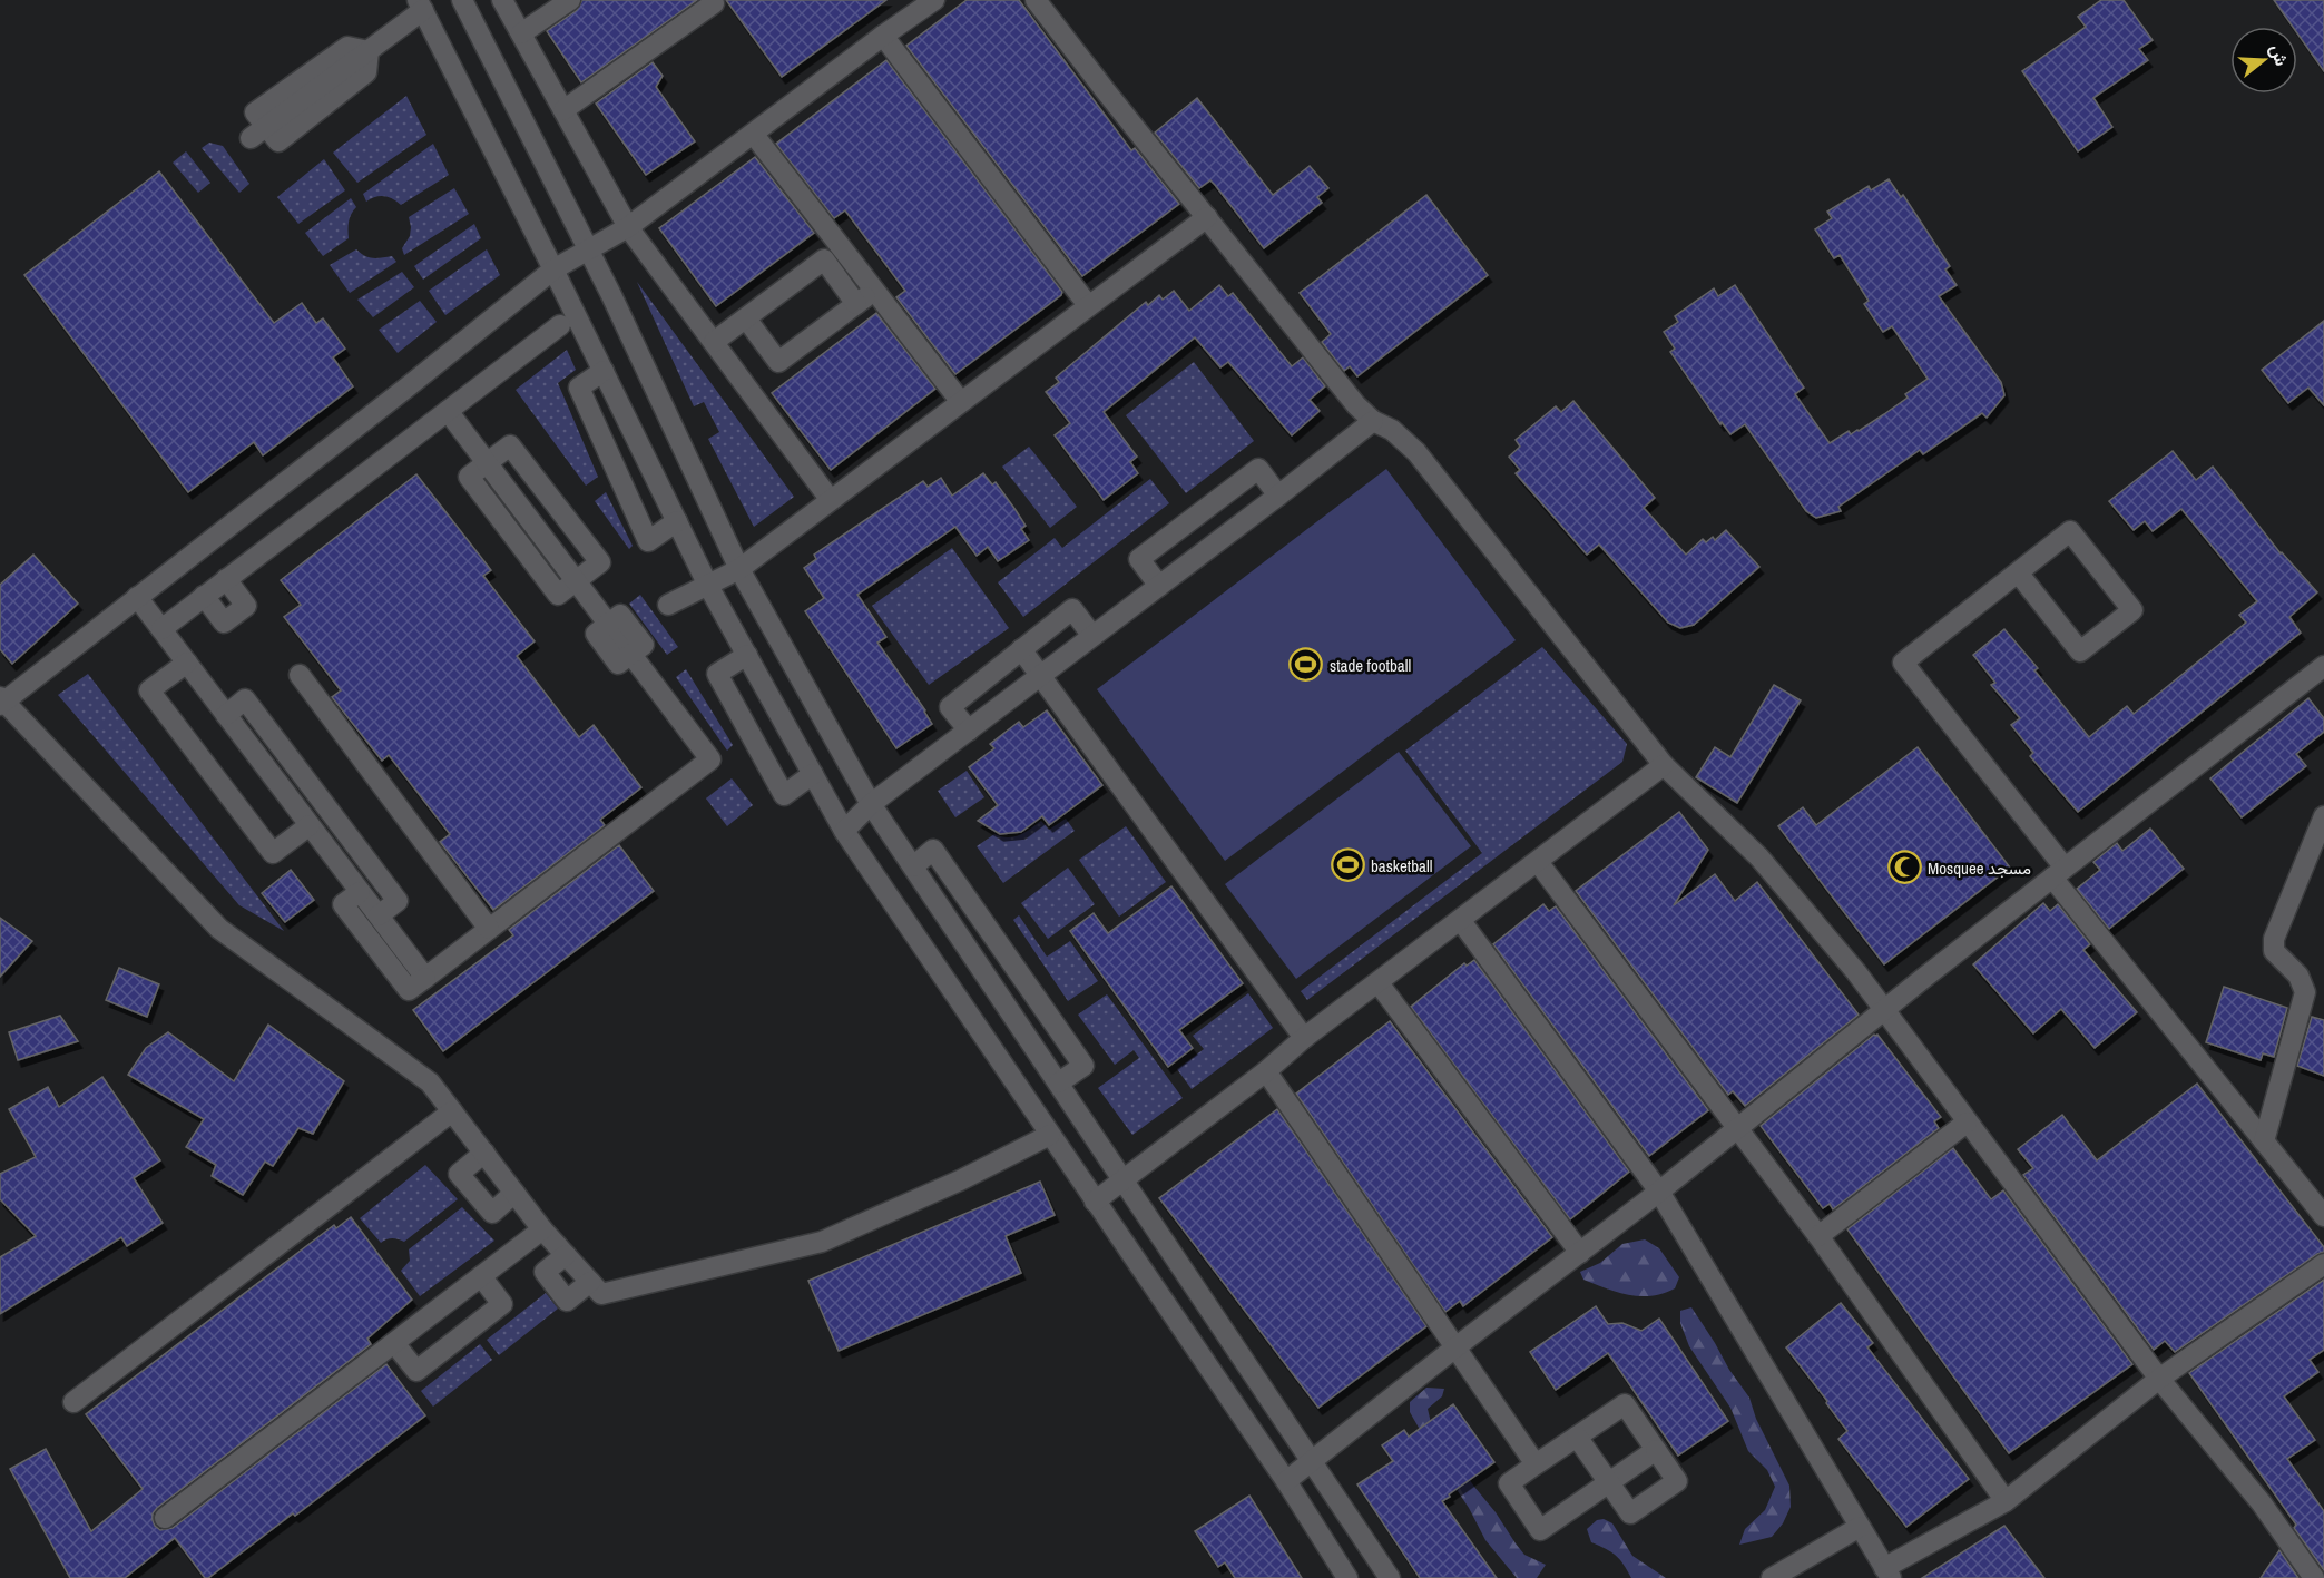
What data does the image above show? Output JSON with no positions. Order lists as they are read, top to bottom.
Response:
{
  "places": {
    "sports": ["stade football", "basketball"],
    "mosque": ["Mosquee مسجد"]
  },
  "north": "right"
}
